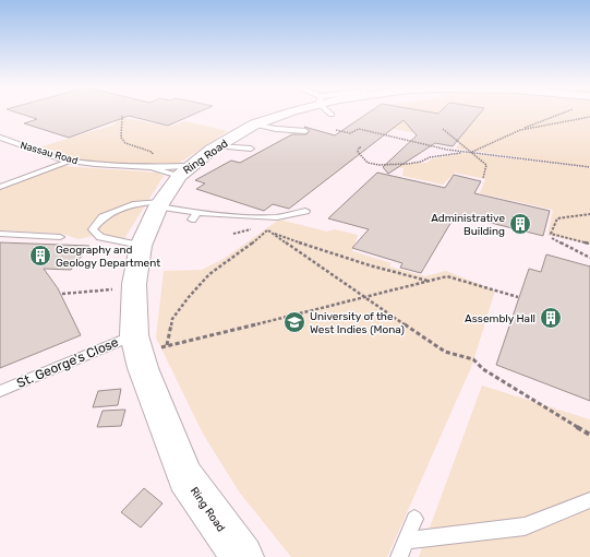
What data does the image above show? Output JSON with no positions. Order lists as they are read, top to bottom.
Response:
{
  "streets": {
    "street": ["Ring Road"],
    "lane": ["Nassau Road", "St. George's Close"]
  },
  "crossings": [
    ["Ring Road", "St. George's Close"]
  ],
  "places": {
    "building": ["Administrative Building", "Geography and Geology Department", "Assembly Hall"],
    "school or university": ["University of the West Indies (Mona)"]
  }
}
